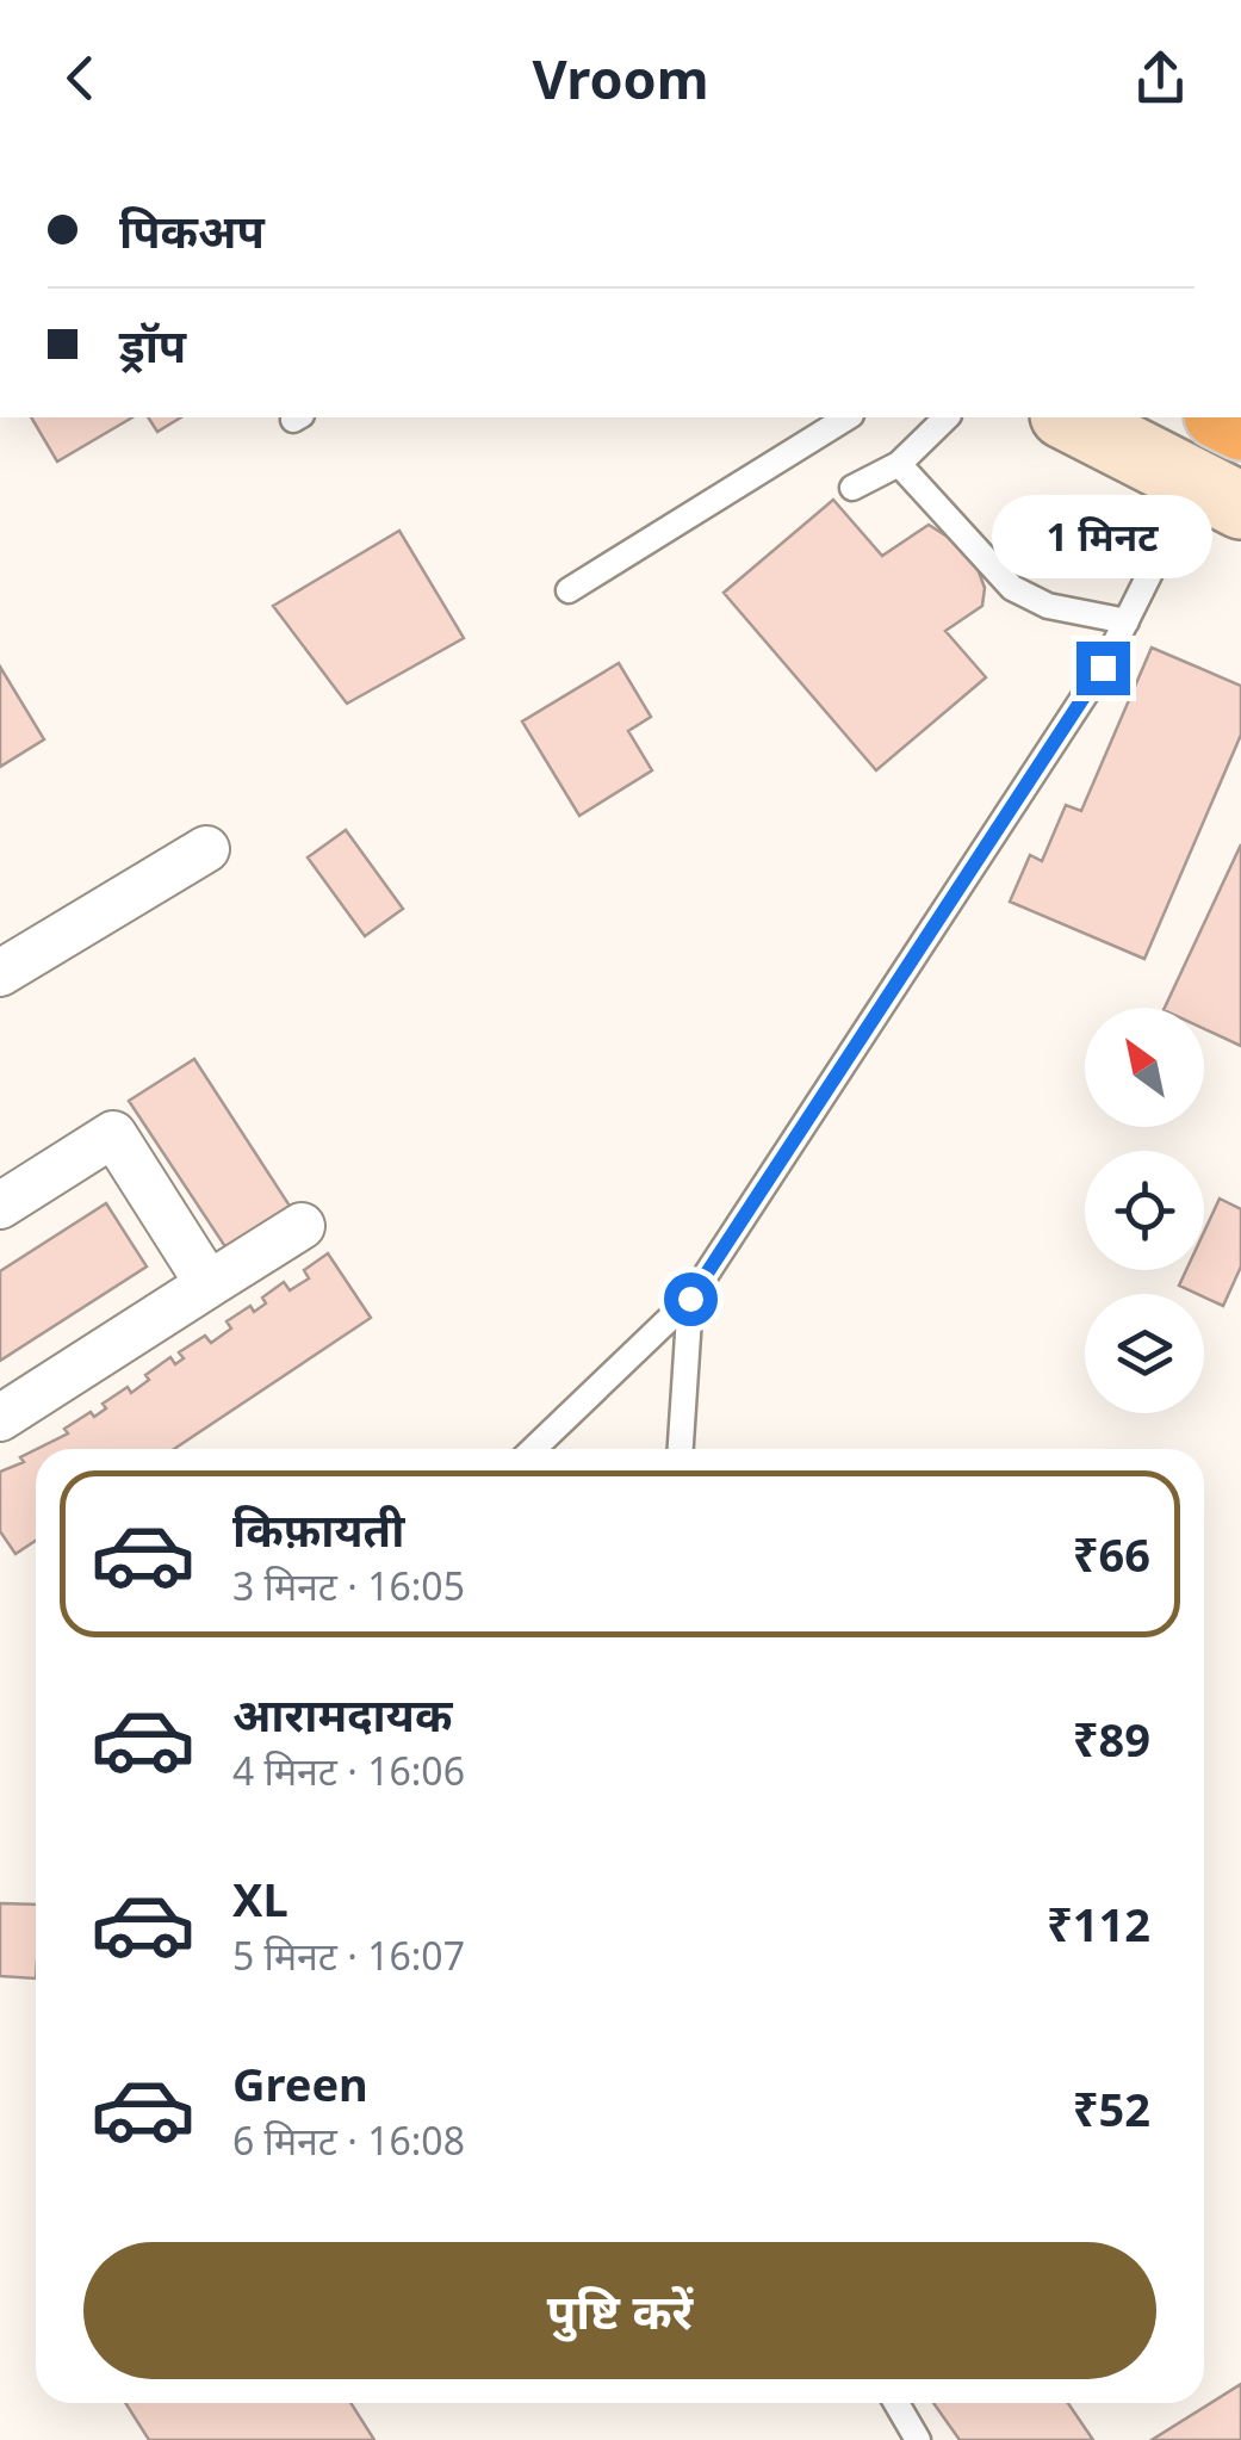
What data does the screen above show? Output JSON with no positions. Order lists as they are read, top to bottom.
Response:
{
  "north": "top left",
  "page": {
    "header": "Vroom",
    "banner": ["पिकअप", "ड्रॉप"],
    "bubble": "1 मिनट",
    "list": [
      {
        "name": "किफ़ायती",
        "note": "3 मिनट · 16:05",
        "value": "₹66"
      },
      {
        "name": "आरामदायक",
        "note": "4 मिनट · 16:06",
        "value": "₹89"
      },
      {
        "name": "XL",
        "note": "5 मिनट · 16:07",
        "value": "₹112"
      },
      {
        "name": "Green",
        "note": "6 मिनट · 16:08",
        "value": "₹52"
      }
    ],
    "buttons": "पुष्टि करें"
  }
}
